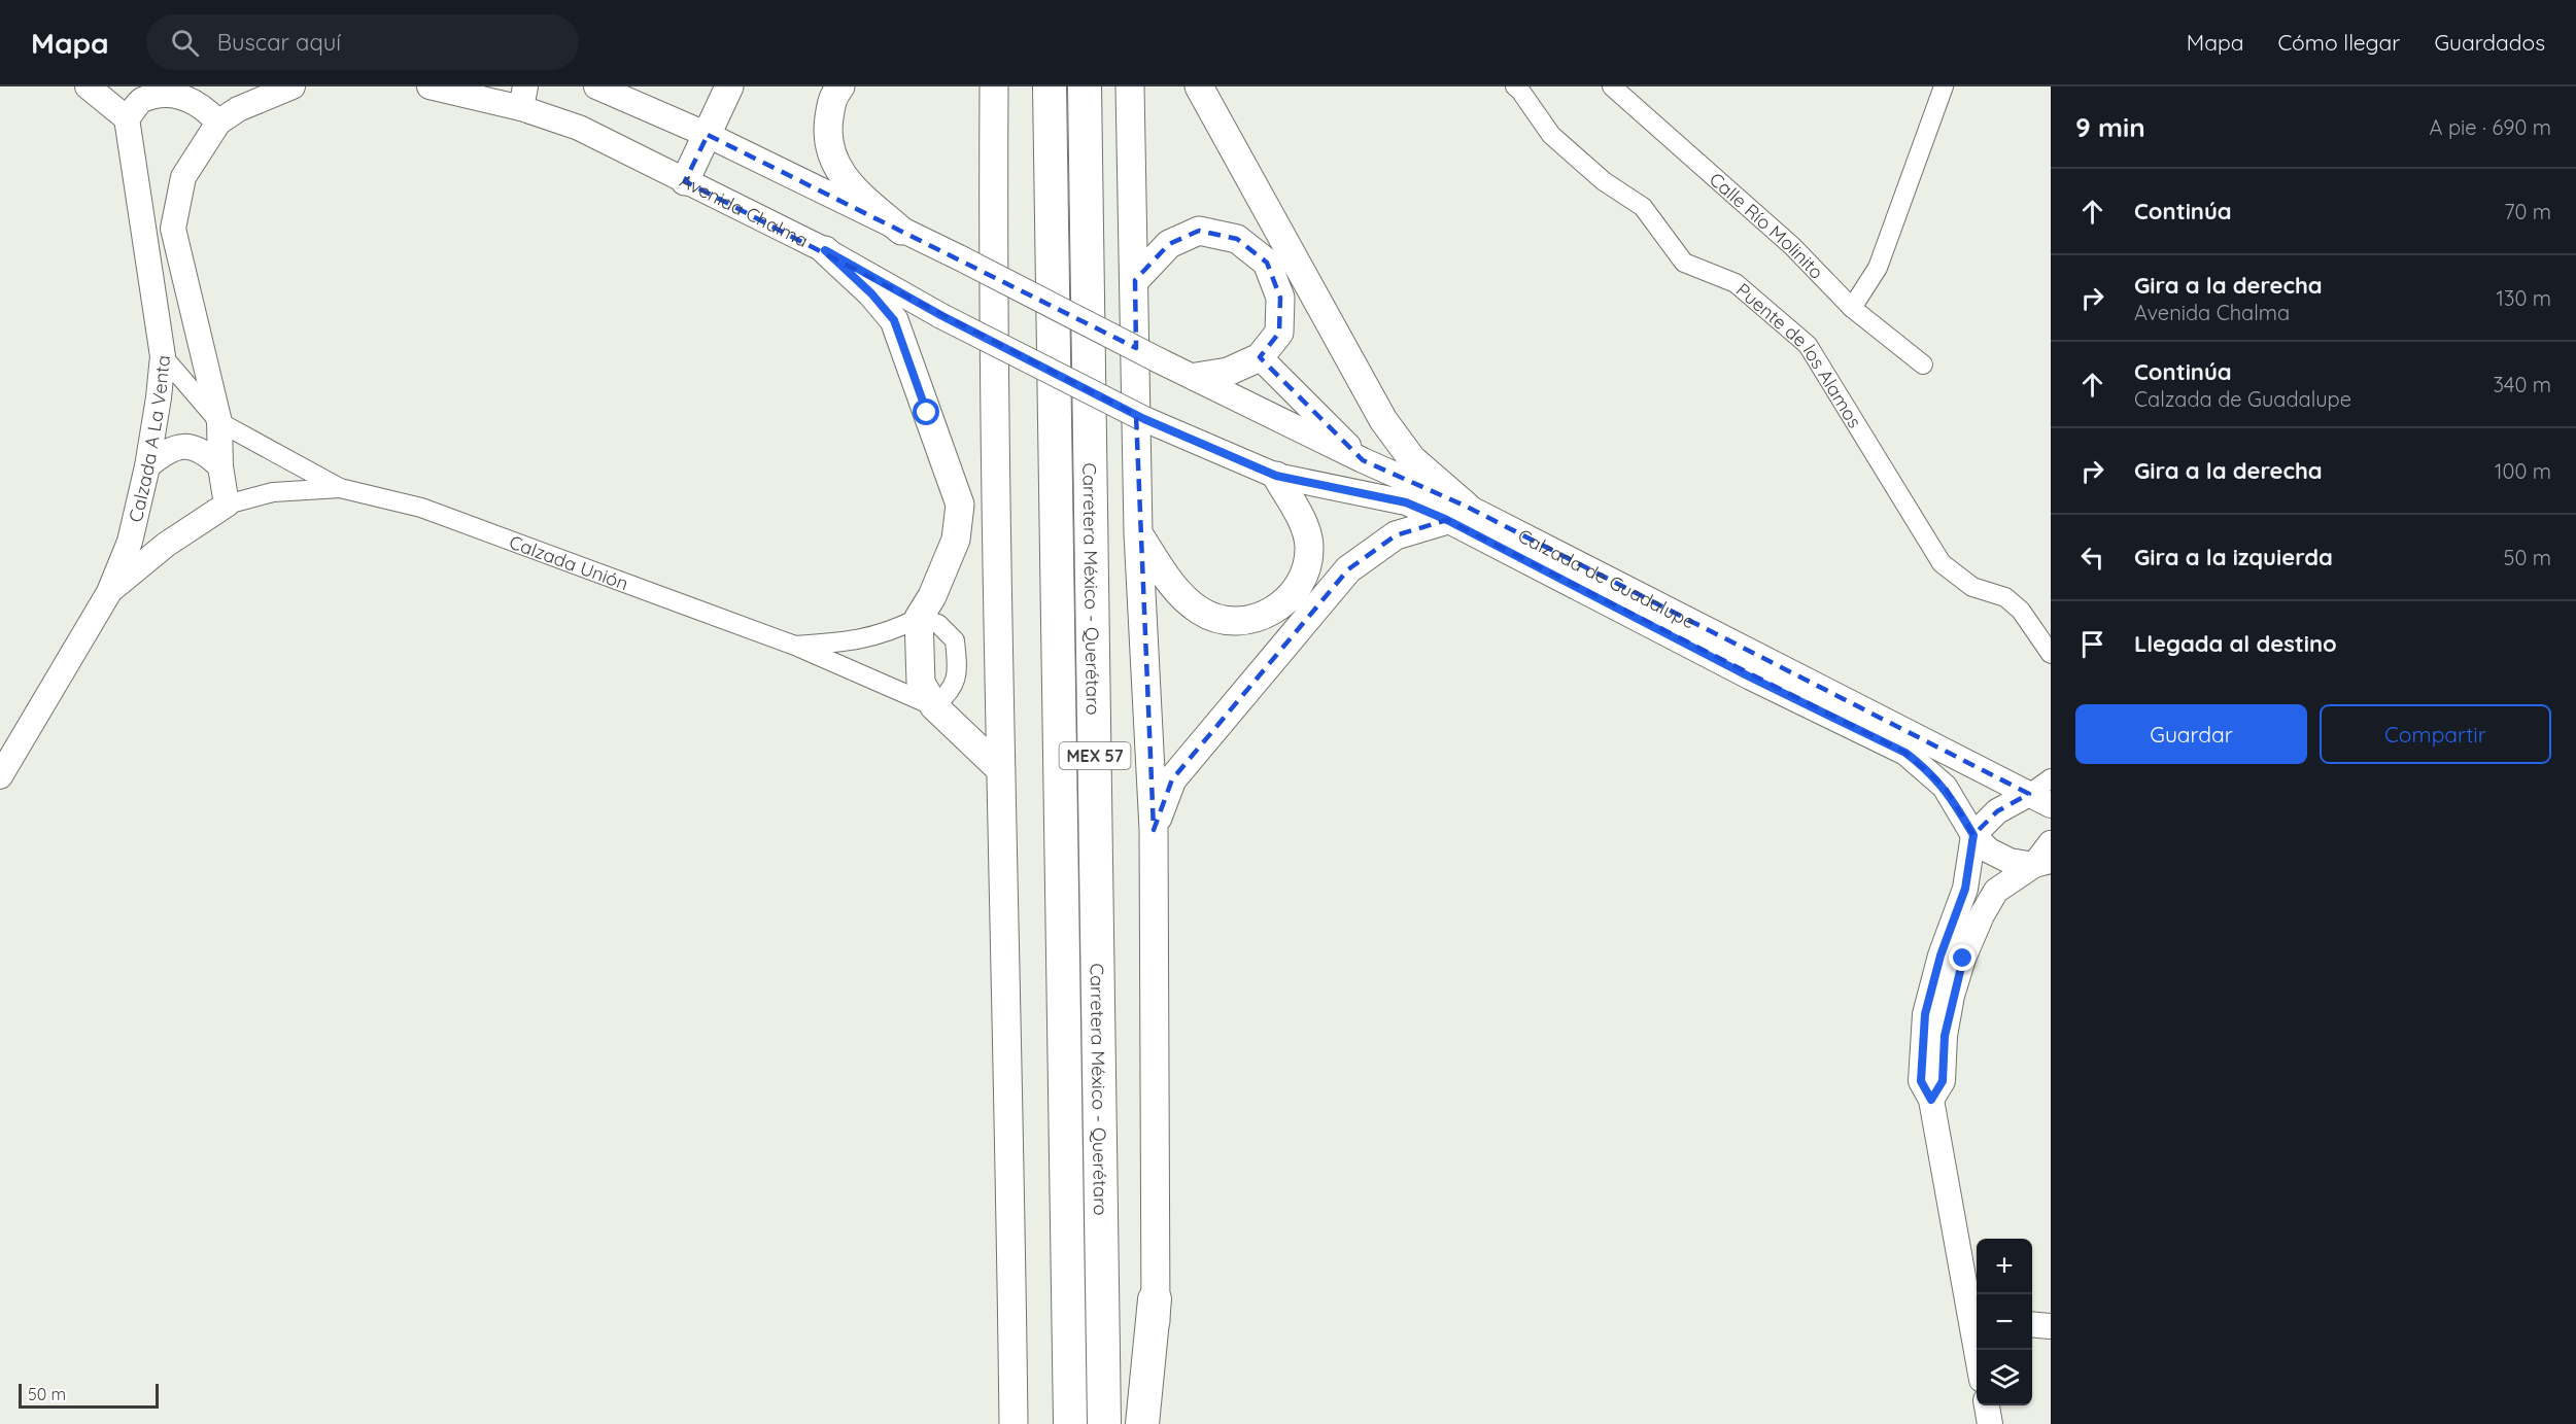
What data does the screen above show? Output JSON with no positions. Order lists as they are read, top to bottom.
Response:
{
  "streets": {
    "highway": ["Carretera México - Querétaro", "MEX 57"],
    "main road": [
      "Avenida Chalma",
      "Calzada A La Venta",
      "Calzada Unión",
      "Calzada de Guadalupe"
    ],
    "street": ["Calle Río Molinito", "Puente de los Alamos"]
  },
  "crossings": [
    ["Avenida Chalma", "Calzada de Guadalupe"],
    ["Calzada A La Venta", "Calzada Unión"]
  ],
  "scale_bar": "50 m",
  "page": {
    "header": "Mapa",
    "search": "Buscar aquí",
    "nav": ["Mapa", "Cómo llegar", "Guardados"],
    "heading": ["9 min", "A pie · 690 m"],
    "list": [
      ["Continúa", "70 m"],
      ["Gira a la derecha", "Avenida Chalma", "130 m"],
      ["Continúa", "Calzada de Guadalupe", "340 m"],
      ["Gira a la derecha", "100 m"],
      ["Gira a la izquierda", "50 m"],
      "Llegada al destino"
    ],
    "buttons": ["Guardar", "Compartir"],
    "map_buttons": ["+", "−"],
    "scale": "50 m"
  }
}
